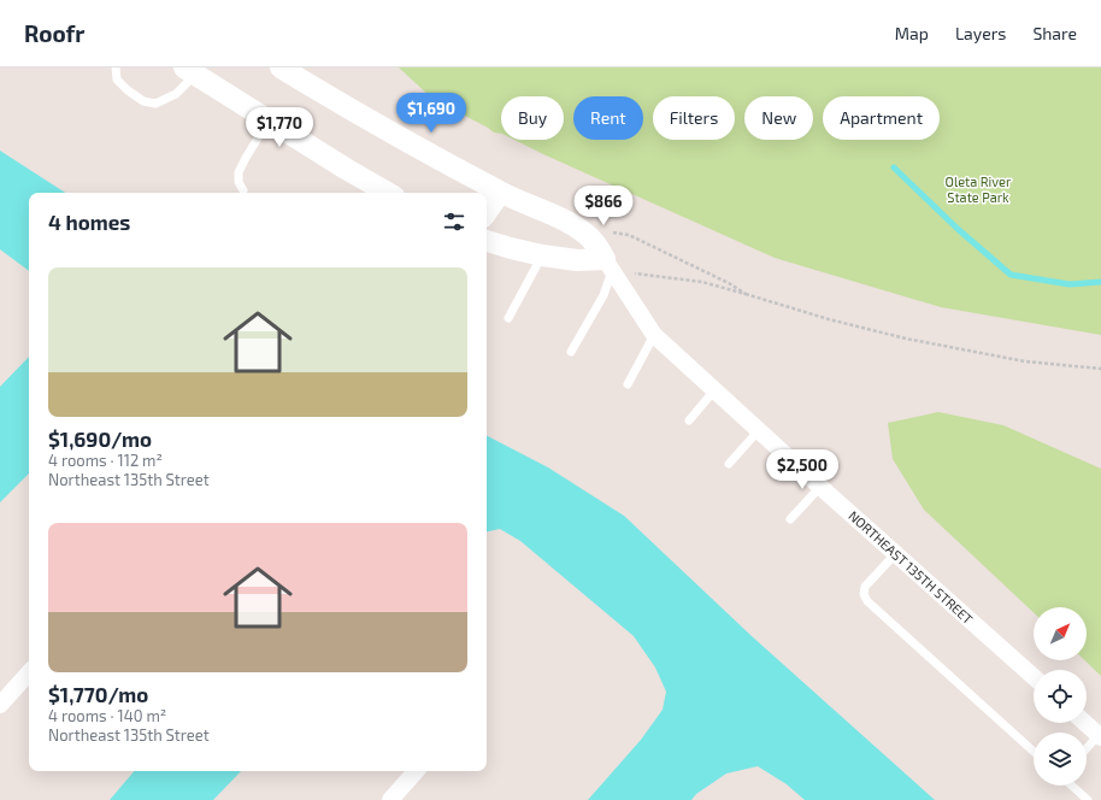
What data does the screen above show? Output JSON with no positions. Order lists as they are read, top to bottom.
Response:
{
  "streets": {
    "street": ["NORTHEAST 135TH STREET"]
  },
  "parks": ["Oleta River State Park"],
  "north": "top right",
  "page": {
    "header": "Roofr",
    "nav": ["Map", "Layers", "Share"],
    "price": [
      "$1,690",
      "$1,770",
      "$866",
      "$2,500"
    ],
    "chip": [
      "Buy",
      "Rent",
      "Filters",
      "New",
      "Apartment"
    ],
    "heading": "4 homes",
    "list": [
      {
        "name": "$1,690/mo",
        "note": "4 rooms · 112 m² · Northeast 135th Street"
      },
      {
        "name": "$1,770/mo",
        "note": "4 rooms · 140 m² · Northeast 135th Street"
      }
    ]
  }
}
